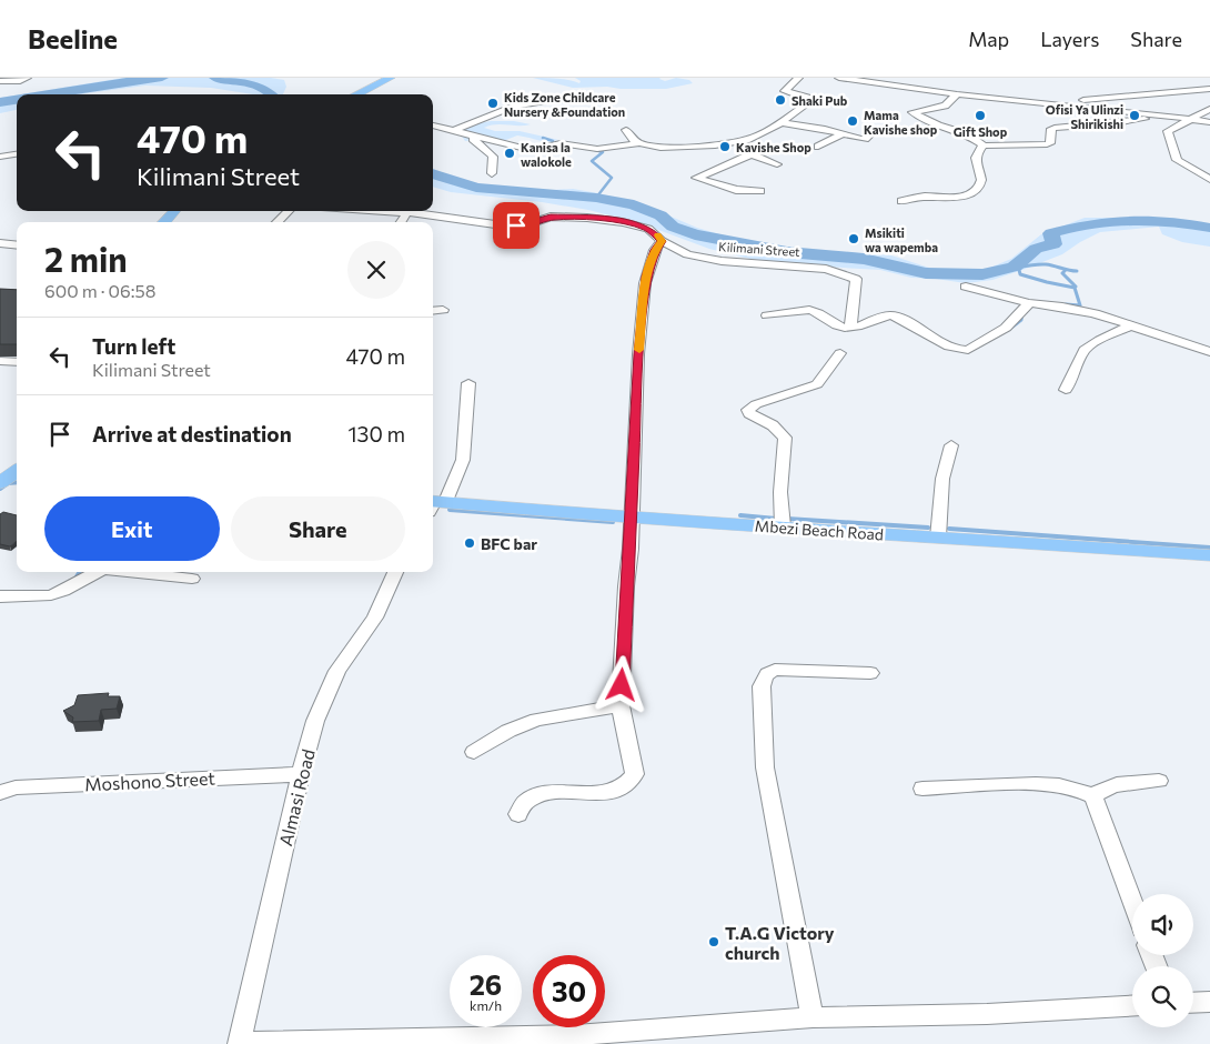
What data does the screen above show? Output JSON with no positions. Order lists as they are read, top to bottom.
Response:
{
  "streets": {
    "main road": ["Mbezi Beach Road"],
    "street": ["Kilimani Street", "Moshono Street", "Almasi Road"]
  },
  "crossings": [
    ["Moshono Street", "Almasi Road"]
  ],
  "places": [
    "Shaki Pub",
    "Kids Zone Childcare Nursery &Foundation",
    "Gift Shop",
    "Ofisi Ya Ulinzi Shirikishi",
    "Mama Kavishe shop",
    "Kavishe Shop",
    "Kanisa la walokole",
    "Msikiti wa wapemba",
    "BFC bar",
    "T.A.G Victory church"
  ],
  "page": {
    "header": "Beeline",
    "nav": ["Map", "Layers", "Share"],
    "turn": ["470 m", "Kilimani Street"],
    "heading": ["2 min", "600 m · 06:58"],
    "list": [
      {
        "name": "Turn left",
        "note": "Kilimani Street",
        "value": "470 m"
      },
      {
        "name": "Arrive at destination",
        "value": "130 m"
      }
    ],
    "buttons": ["Exit", "Share"],
    "speed": "26 km/h",
    "limit": "30"
  }
}
